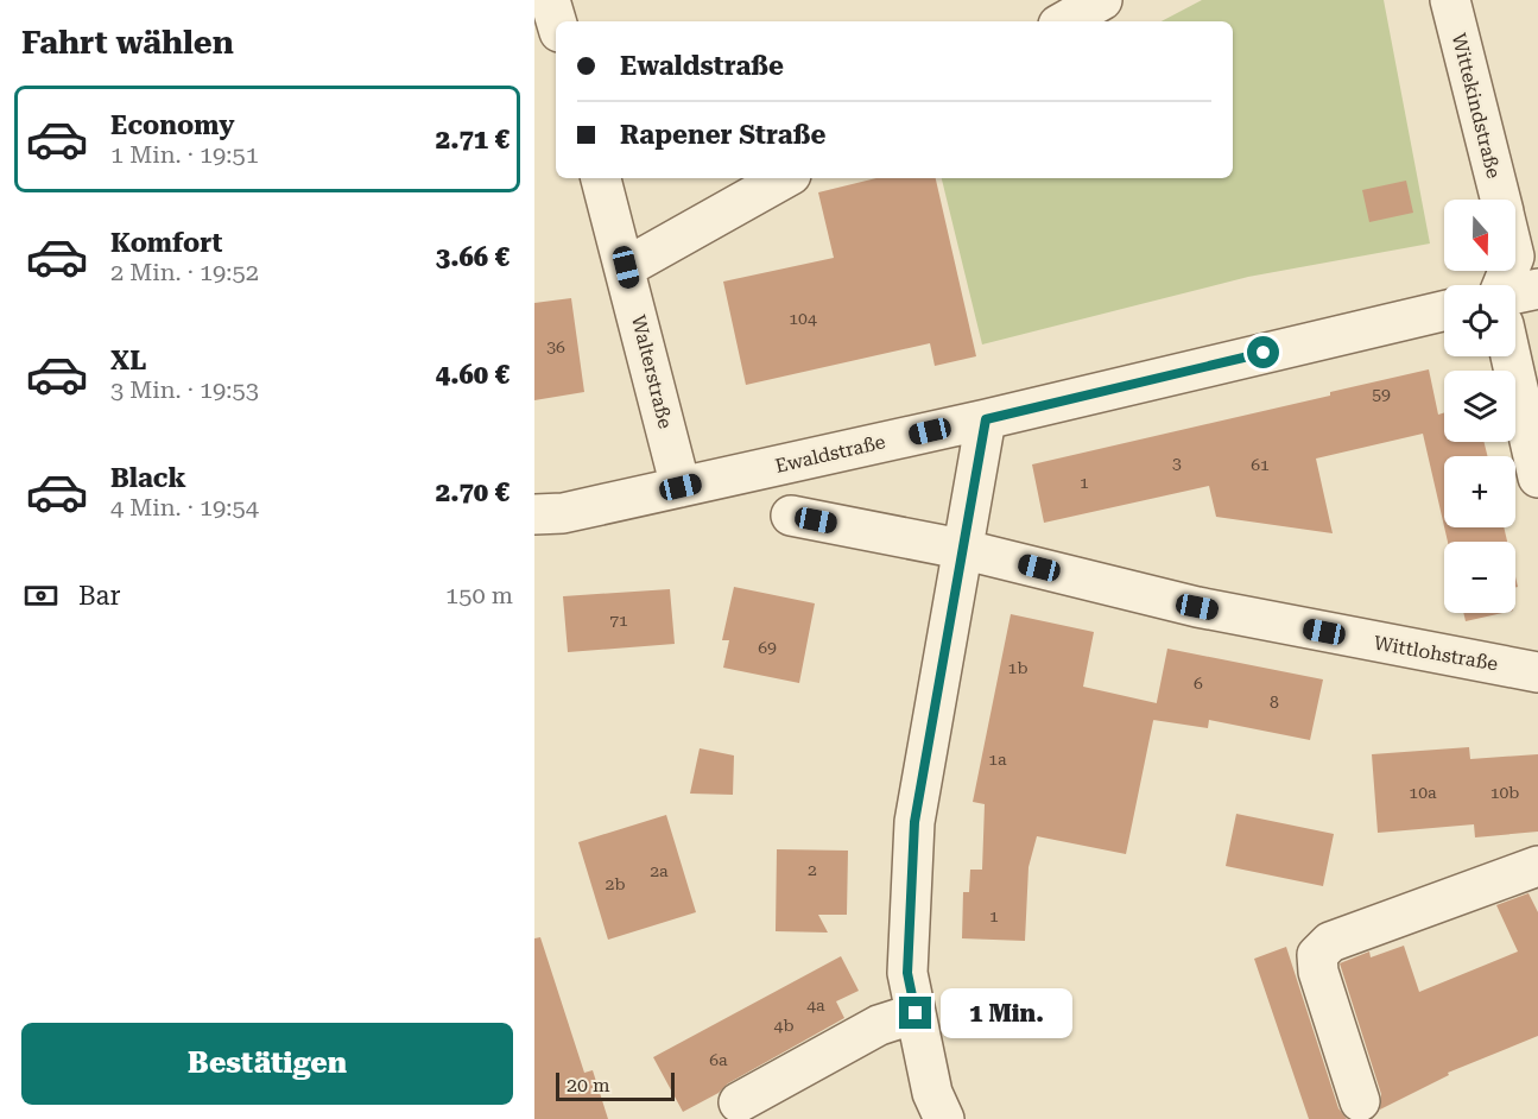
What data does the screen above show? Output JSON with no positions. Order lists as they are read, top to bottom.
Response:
{
  "streets": {
    "street": [
      "Wittekindstraße",
      "Walterstraße",
      "Ewaldstraße",
      "Wittlohstraße"
    ]
  },
  "crossings": [
    ["Walterstraße", "Ewaldstraße"]
  ],
  "house_numbers": [
    "104",
    "36",
    "59",
    "3",
    "61",
    "1",
    "71",
    "69",
    "1b",
    "6",
    "8",
    "1a",
    "10a",
    "10b",
    "2",
    "2a",
    "2b",
    "1",
    "4a",
    "4b",
    "6a"
  ],
  "scale_bar": "20 m",
  "north": "bottom",
  "page": {
    "heading": "Fahrt wählen",
    "banner": ["Ewaldstraße", "Rapener Straße"],
    "list": [
      {
        "name": "Economy",
        "note": "1 Min. · 19:51",
        "value": "2.71 €"
      },
      {
        "name": "Komfort",
        "note": "2 Min. · 19:52",
        "value": "3.66 €"
      },
      {
        "name": "XL",
        "note": "3 Min. · 19:53",
        "value": "4.60 €"
      },
      {
        "name": "Black",
        "note": "4 Min. · 19:54",
        "value": "2.70 €"
      }
    ],
    "map_buttons": ["+", "−"],
    "pay": ["Bar", "150 m"],
    "bubble": "1 Min.",
    "buttons": "Bestätigen",
    "scale": "20 m"
  }
}
